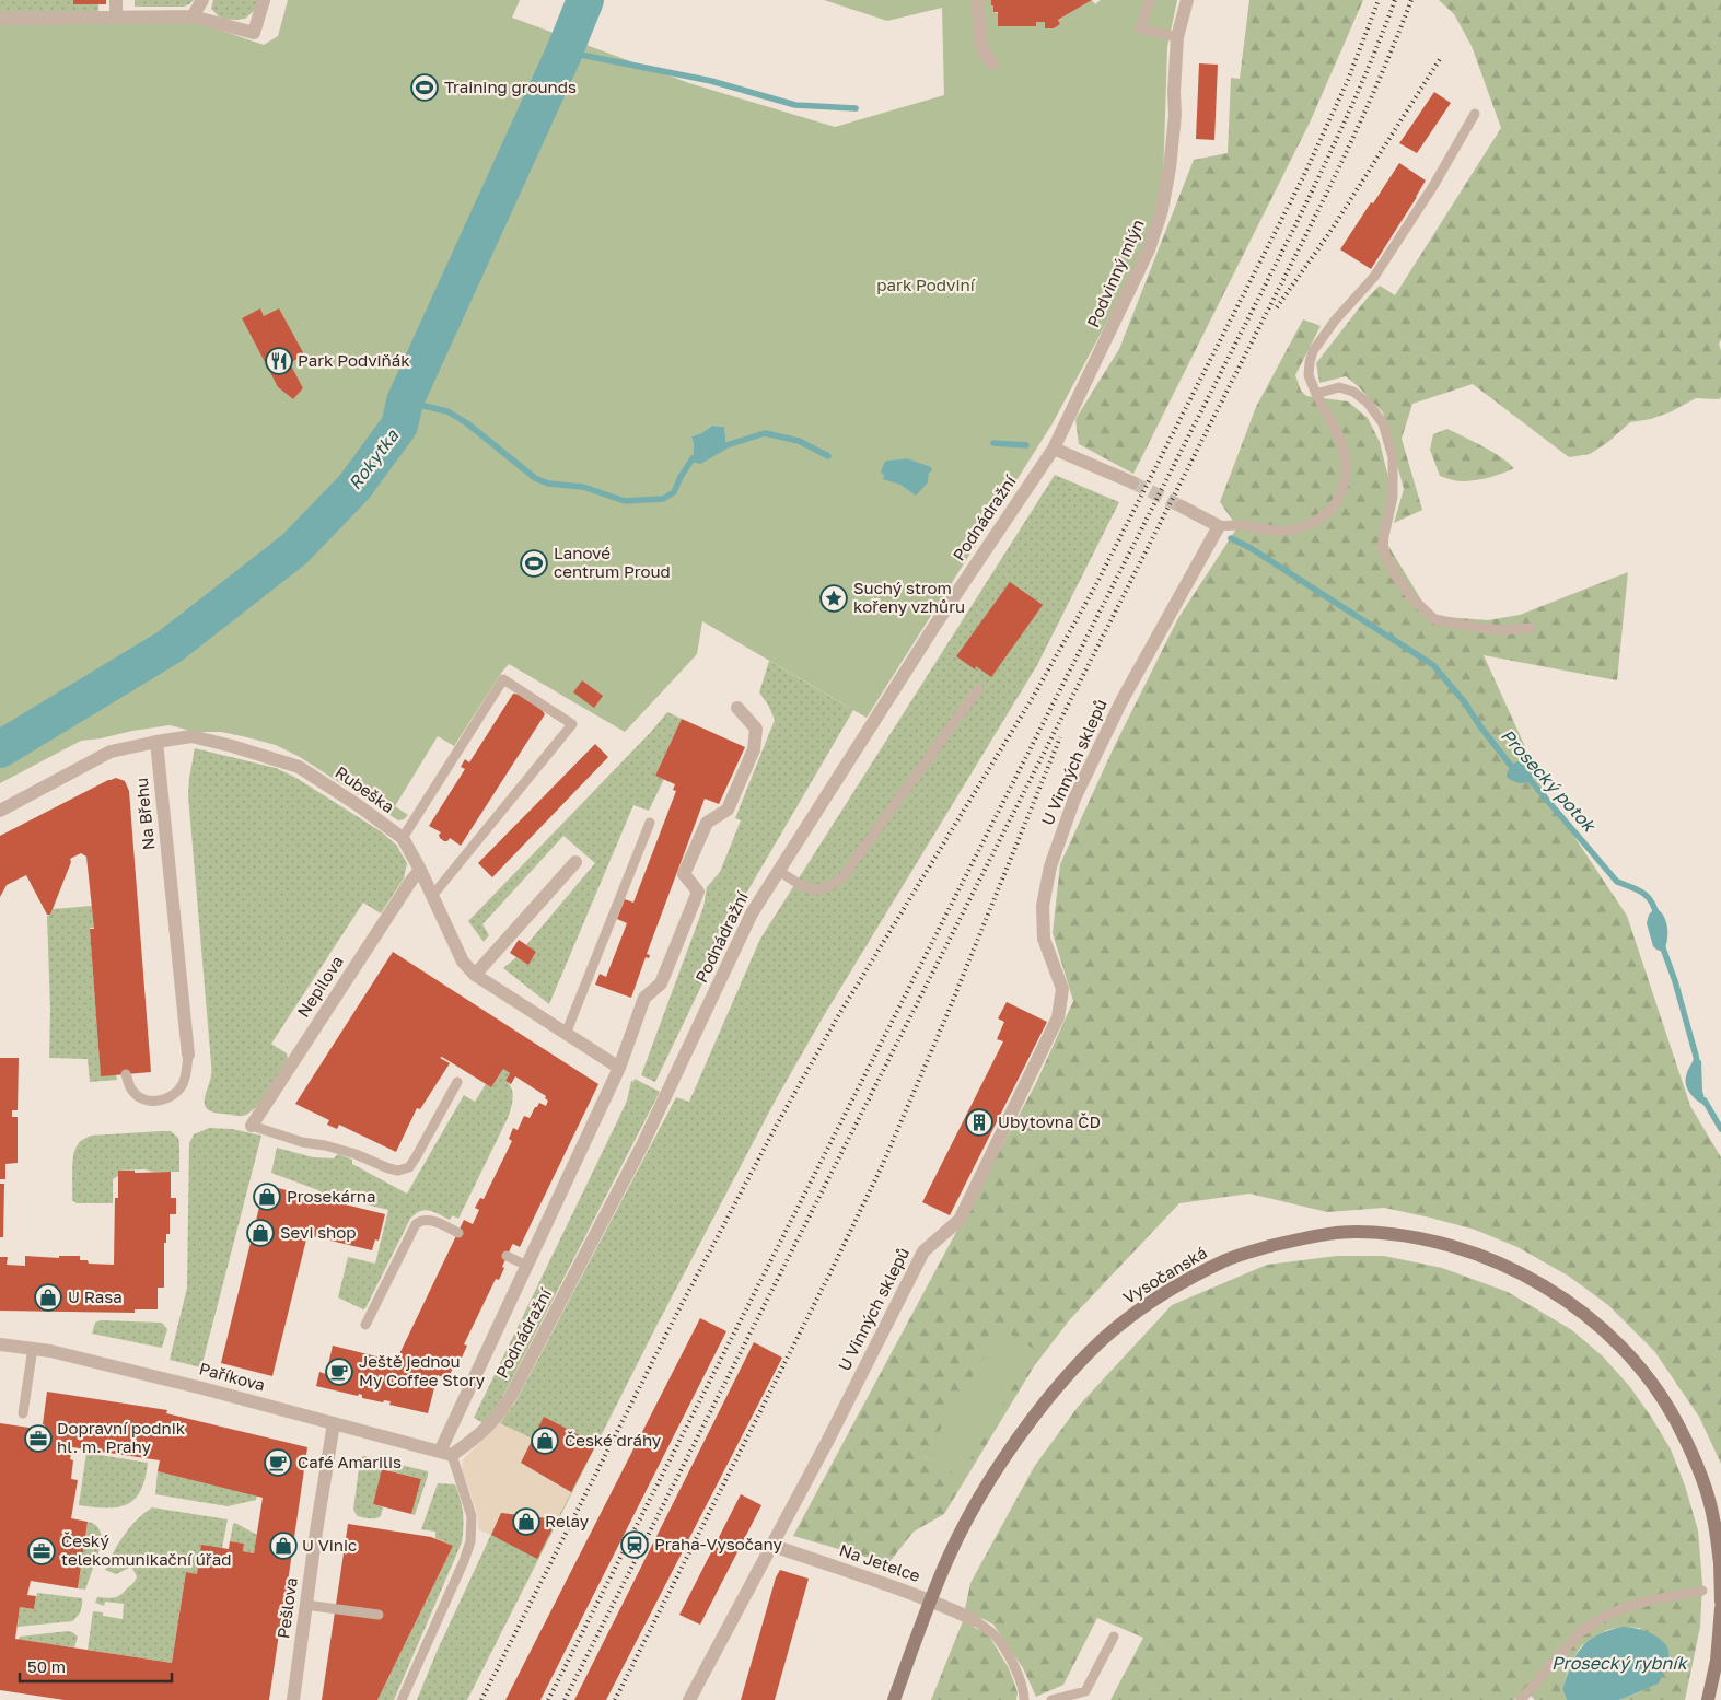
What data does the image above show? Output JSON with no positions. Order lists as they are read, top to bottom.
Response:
{
  "streets": {
    "main road": ["Vysočanská"],
    "street": [
      "Podvinný mlýn",
      "Podnádražní",
      "U Vinných sklepů",
      "Rubeška",
      "Na Břehu",
      "Nepilova",
      "Paříkova",
      "Na Jetelce",
      "Pešlova"
    ]
  },
  "crossings": [
    ["Podvinný mlýn", "Podnádražní"],
    ["Podnádražní", "Rubeška"],
    ["Podnádražní", "Paříkova"],
    ["U Vinných sklepů", "Na Jetelce"],
    ["Rubeška", "Na Břehu"],
    ["Rubeška", "Nepilova"],
    ["Paříkova", "Pešlova"]
  ],
  "water": ["Rokytka", "Prosecký potok", "Prosecký rybník"],
  "parks": ["park Podviní"],
  "places": {
    "sports": ["Training grounds", "Lanové centrum Proud"],
    "restaurant": ["Park Podviňák"],
    "place": ["Suchý strom kořeny vzhůru"],
    "building": ["Ubytovna ČD"],
    "shop": [
      "Prosekárna",
      "Sevi shop",
      "U Rasa",
      "České dráhy",
      "Relay",
      "U Vinic"
    ],
    "cafe": ["Ještě jednou My Coffee Story", "Café Amarilis"],
    "office": ["Dopravní podnik hl. m. Prahy", "Český telekomunikační úřad"],
    "station": ["Praha-Vysočany"]
  },
  "scale_bar": "50 m"
}
